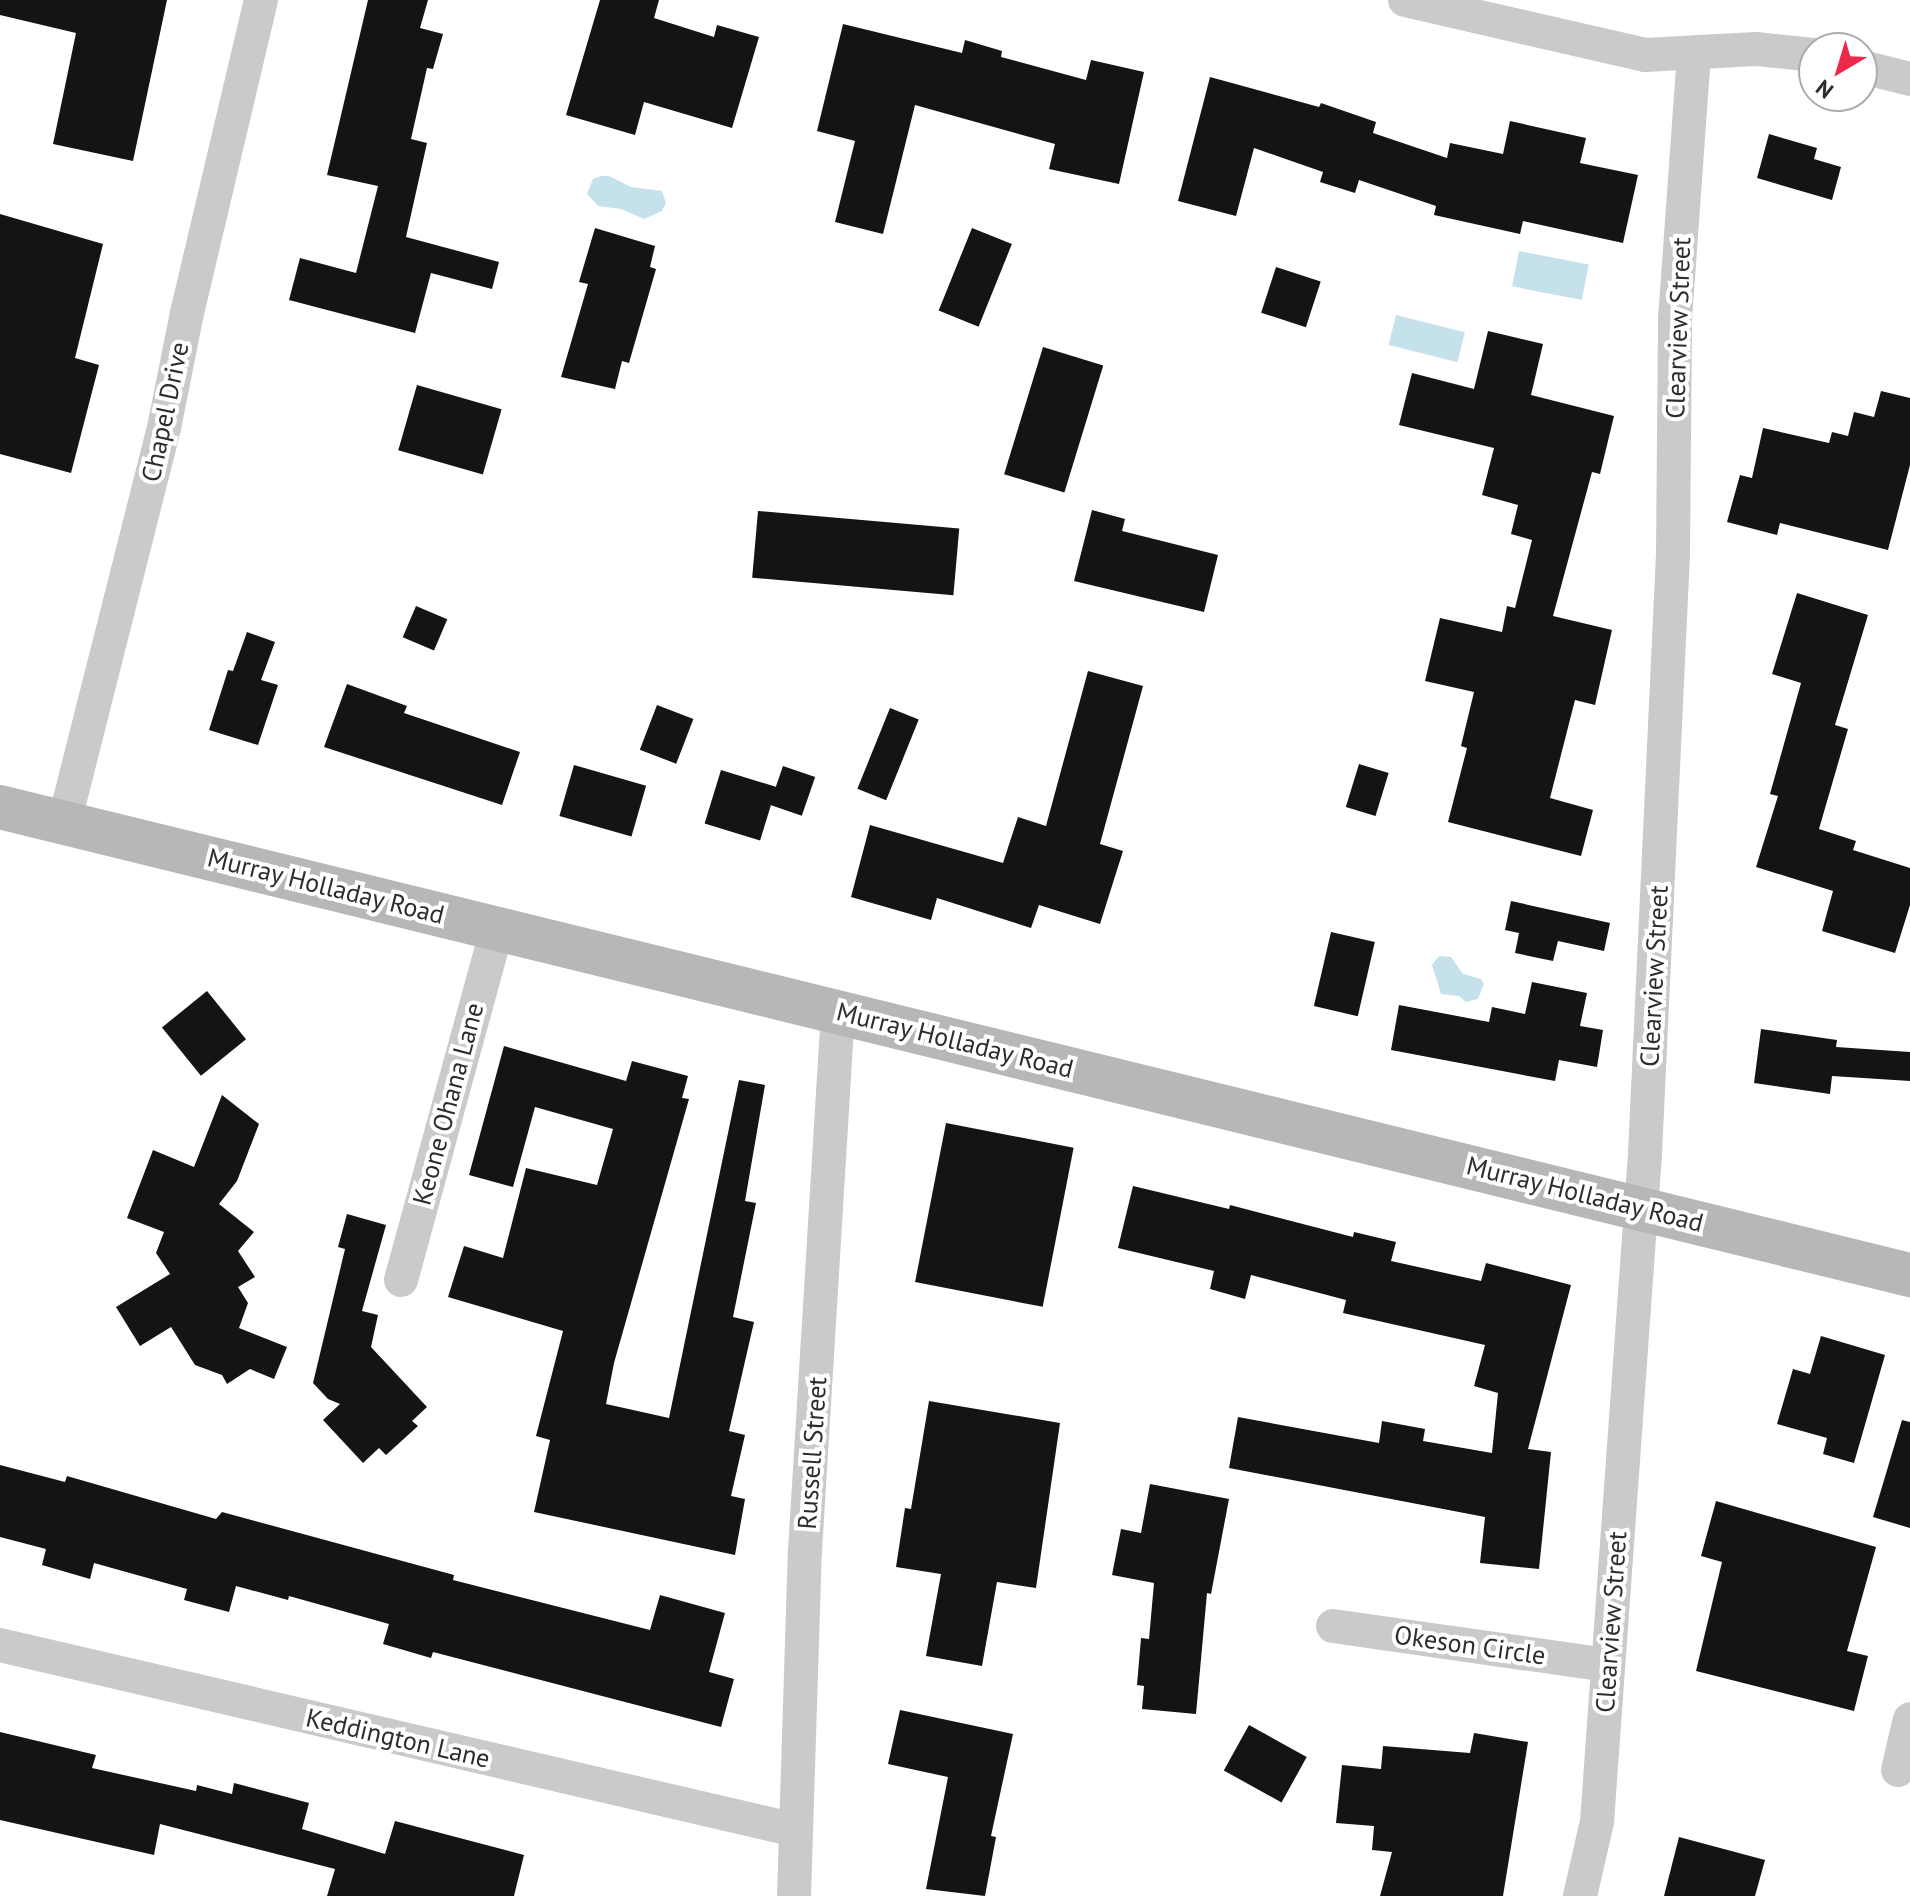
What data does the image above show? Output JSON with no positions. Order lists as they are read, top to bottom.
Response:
{
  "streets": {
    "street": [
      "Clearview Street",
      "Chapel Drive",
      "Murray Holladay Road",
      "Keone Ohana Lane",
      "Russell Street",
      "Okeson Circle",
      "Keddington Lane"
    ]
  },
  "crossings": [
    ["Clearview Street", "Murray Holladay Road"],
    ["Clearview Street", "Okeson Circle"],
    ["Chapel Drive", "Murray Holladay Road"],
    ["Murray Holladay Road", "Keone Ohana Lane"],
    ["Murray Holladay Road", "Russell Street"],
    ["Russell Street", "Keddington Lane"]
  ],
  "north": "bottom left"
}
